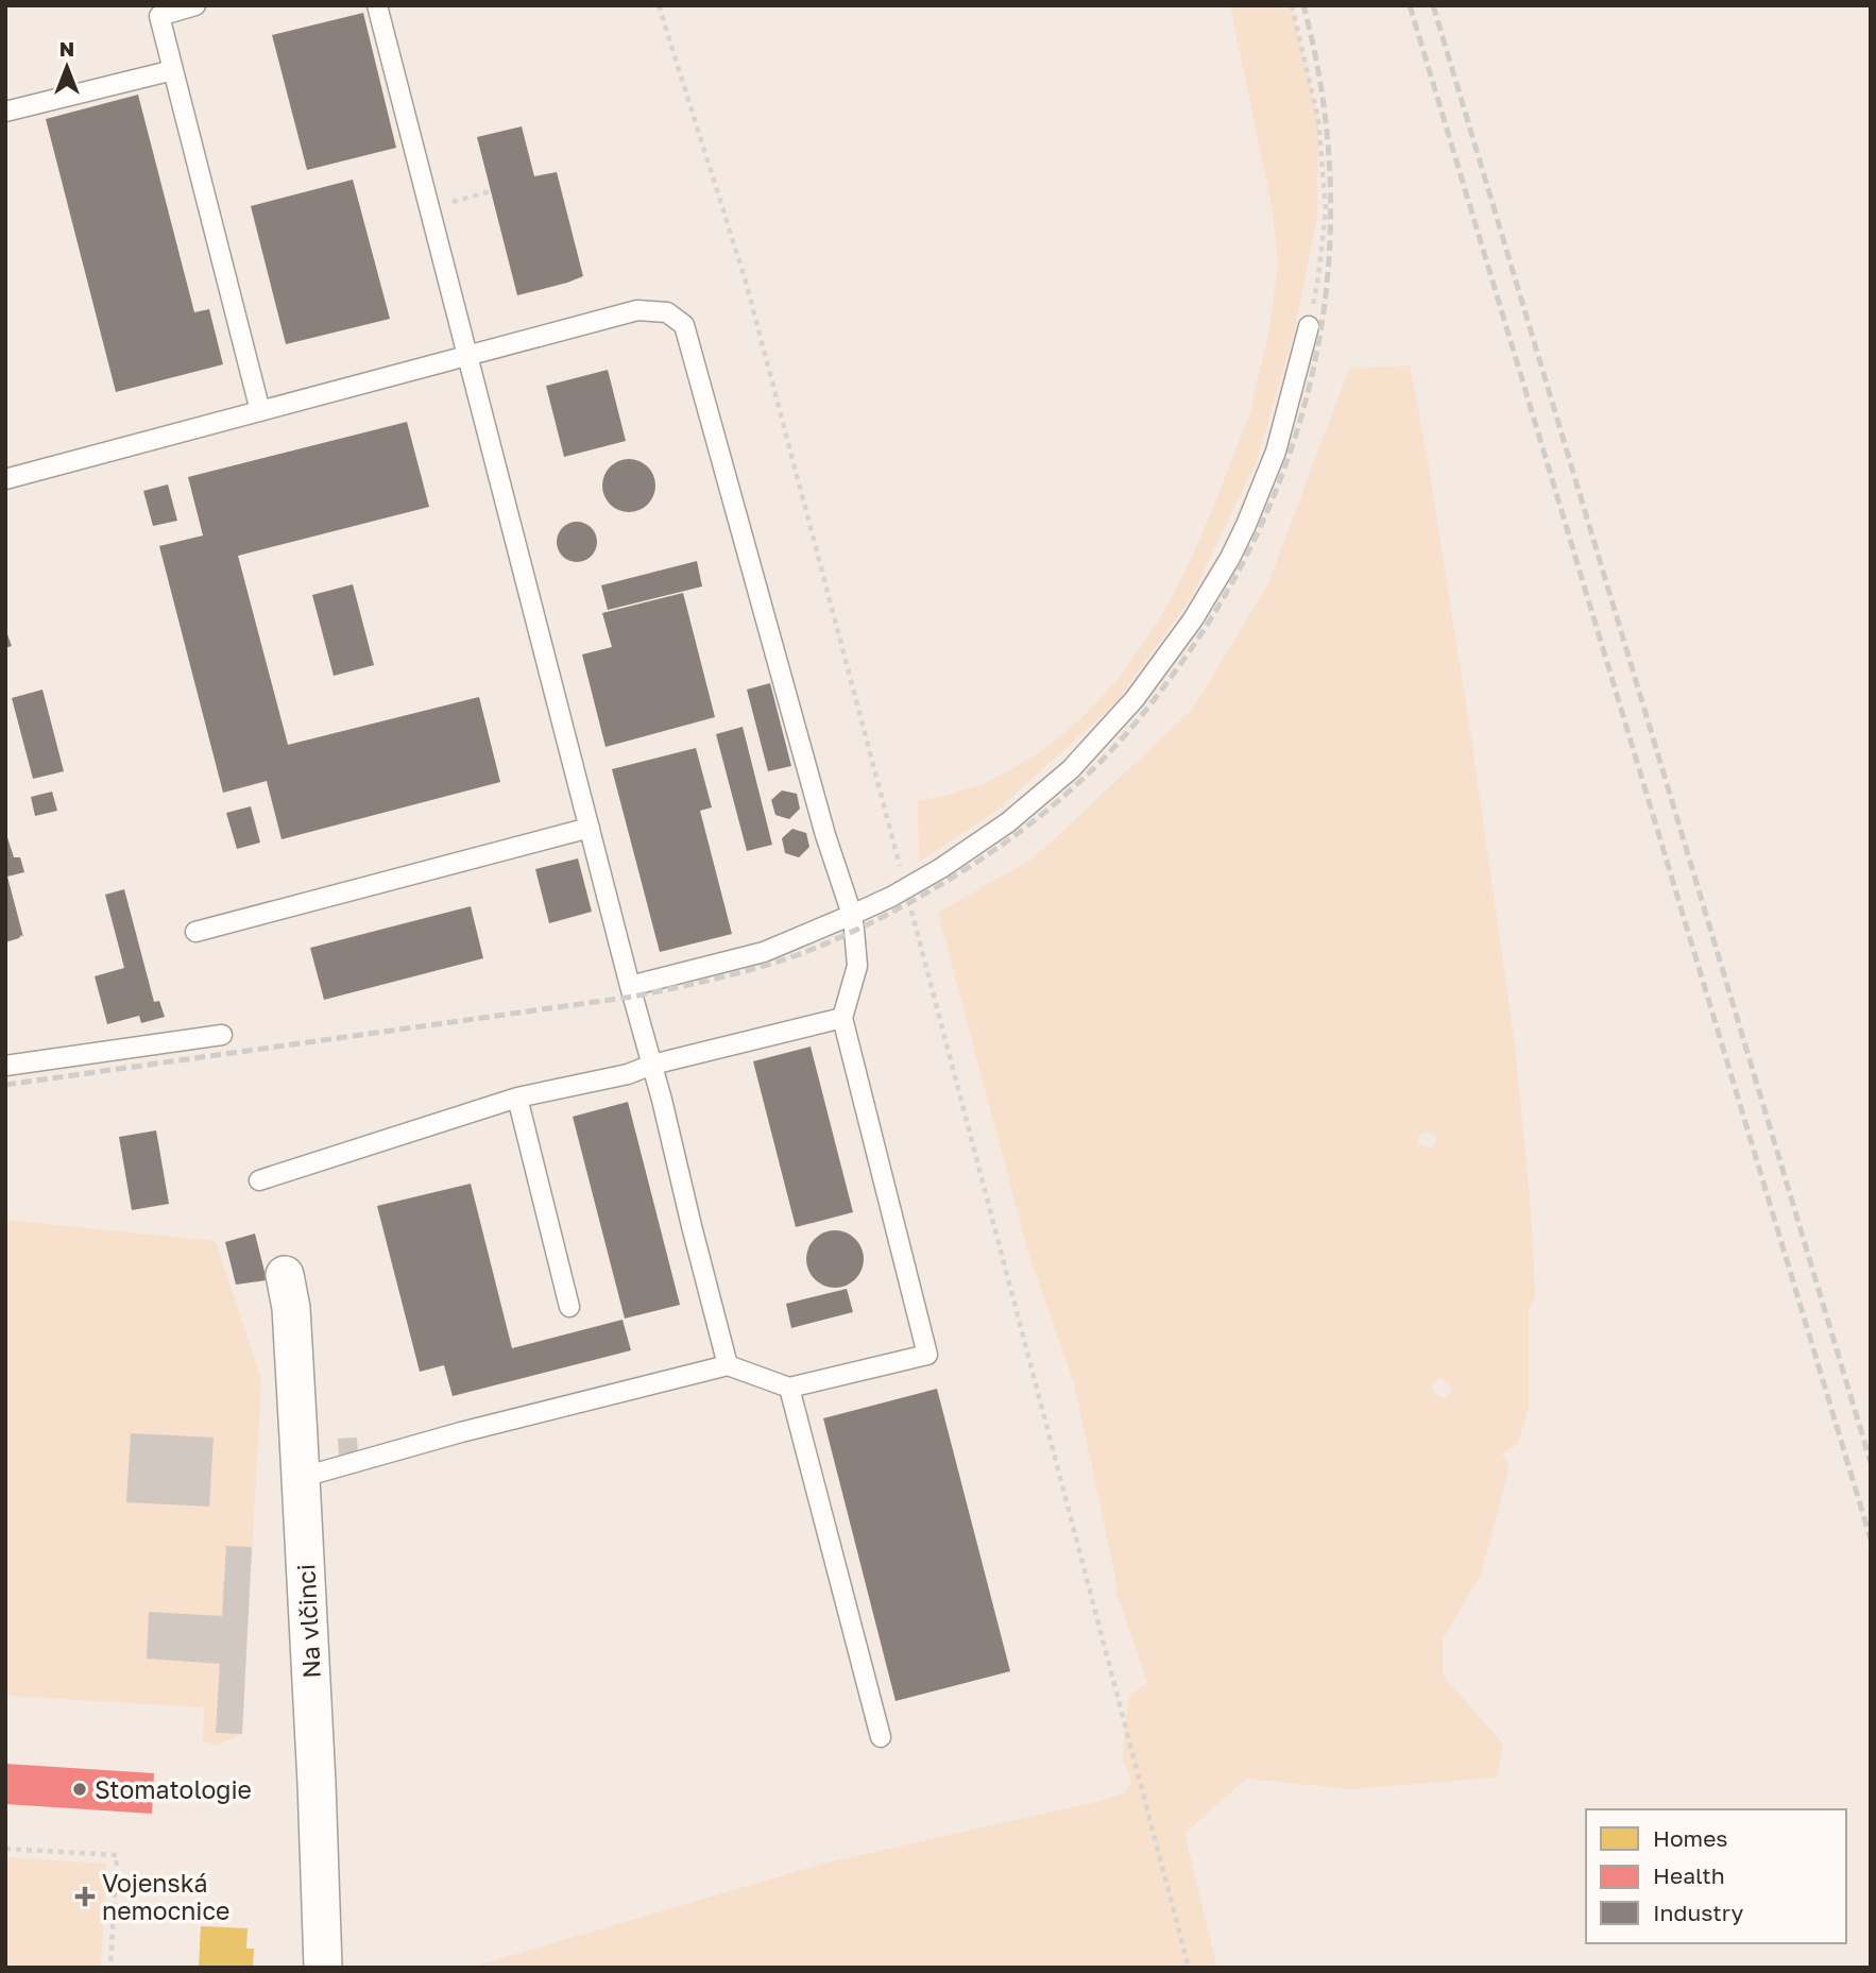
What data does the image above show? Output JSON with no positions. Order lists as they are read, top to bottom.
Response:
{
  "streets": {
    "street": ["Na vlčinci"]
  },
  "places": {
    "other": ["Stomatologie"],
    "health": ["Vojenská nemocnice"]
  },
  "legend": ["Homes", "Health", "Industry"],
  "north": "top"
}
